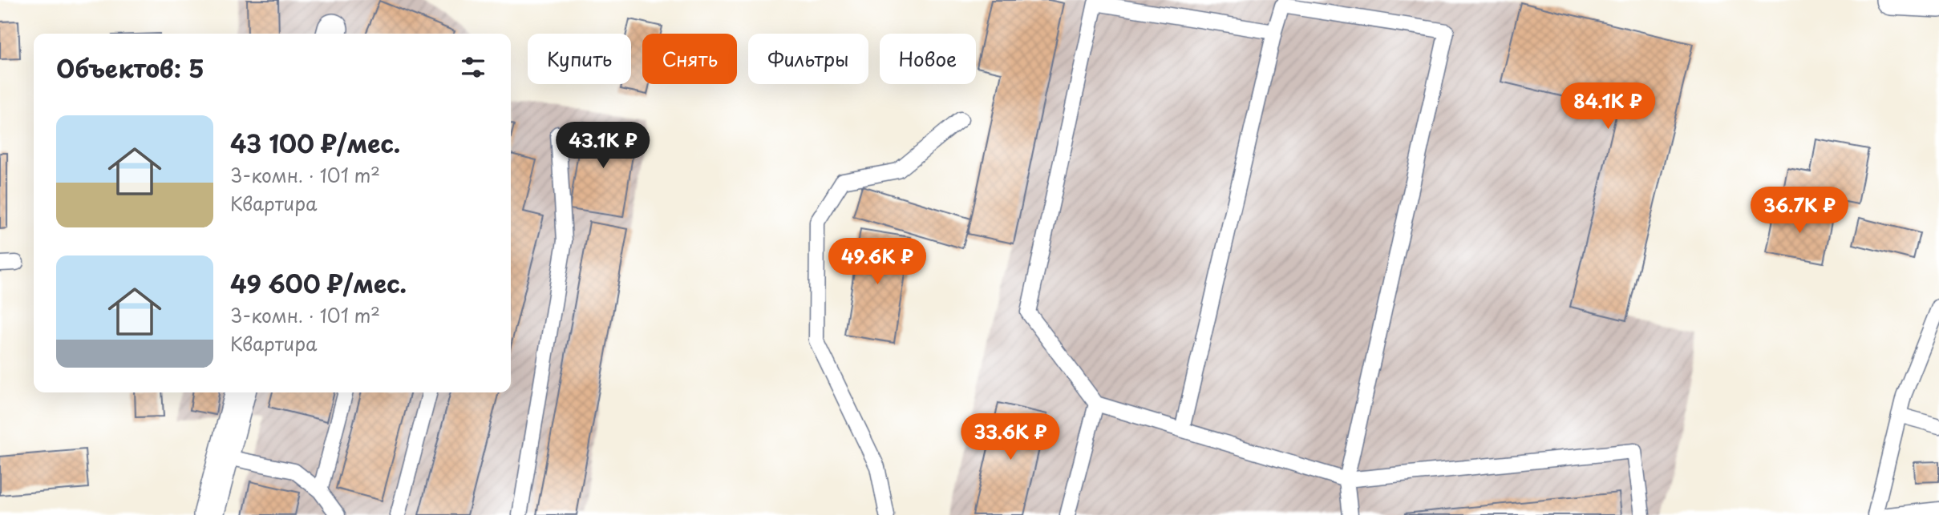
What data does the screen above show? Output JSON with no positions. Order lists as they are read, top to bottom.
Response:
{
  "page": {
    "chip": [
      "Купить",
      "Снять",
      "Фильтры",
      "Новое"
    ],
    "heading": "Объектов: 5",
    "price": [
      "84.1K ₽",
      "43.1K ₽",
      "36.7K ₽",
      "49.6K ₽",
      "33.6K ₽"
    ],
    "list": [
      {
        "name": "43 100 ₽/мес.",
        "note": "3-комн. · 101 m² · Квартира"
      },
      {
        "name": "49 600 ₽/мес.",
        "note": "3-комн. · 101 m² · Квартира"
      }
    ]
  }
}
